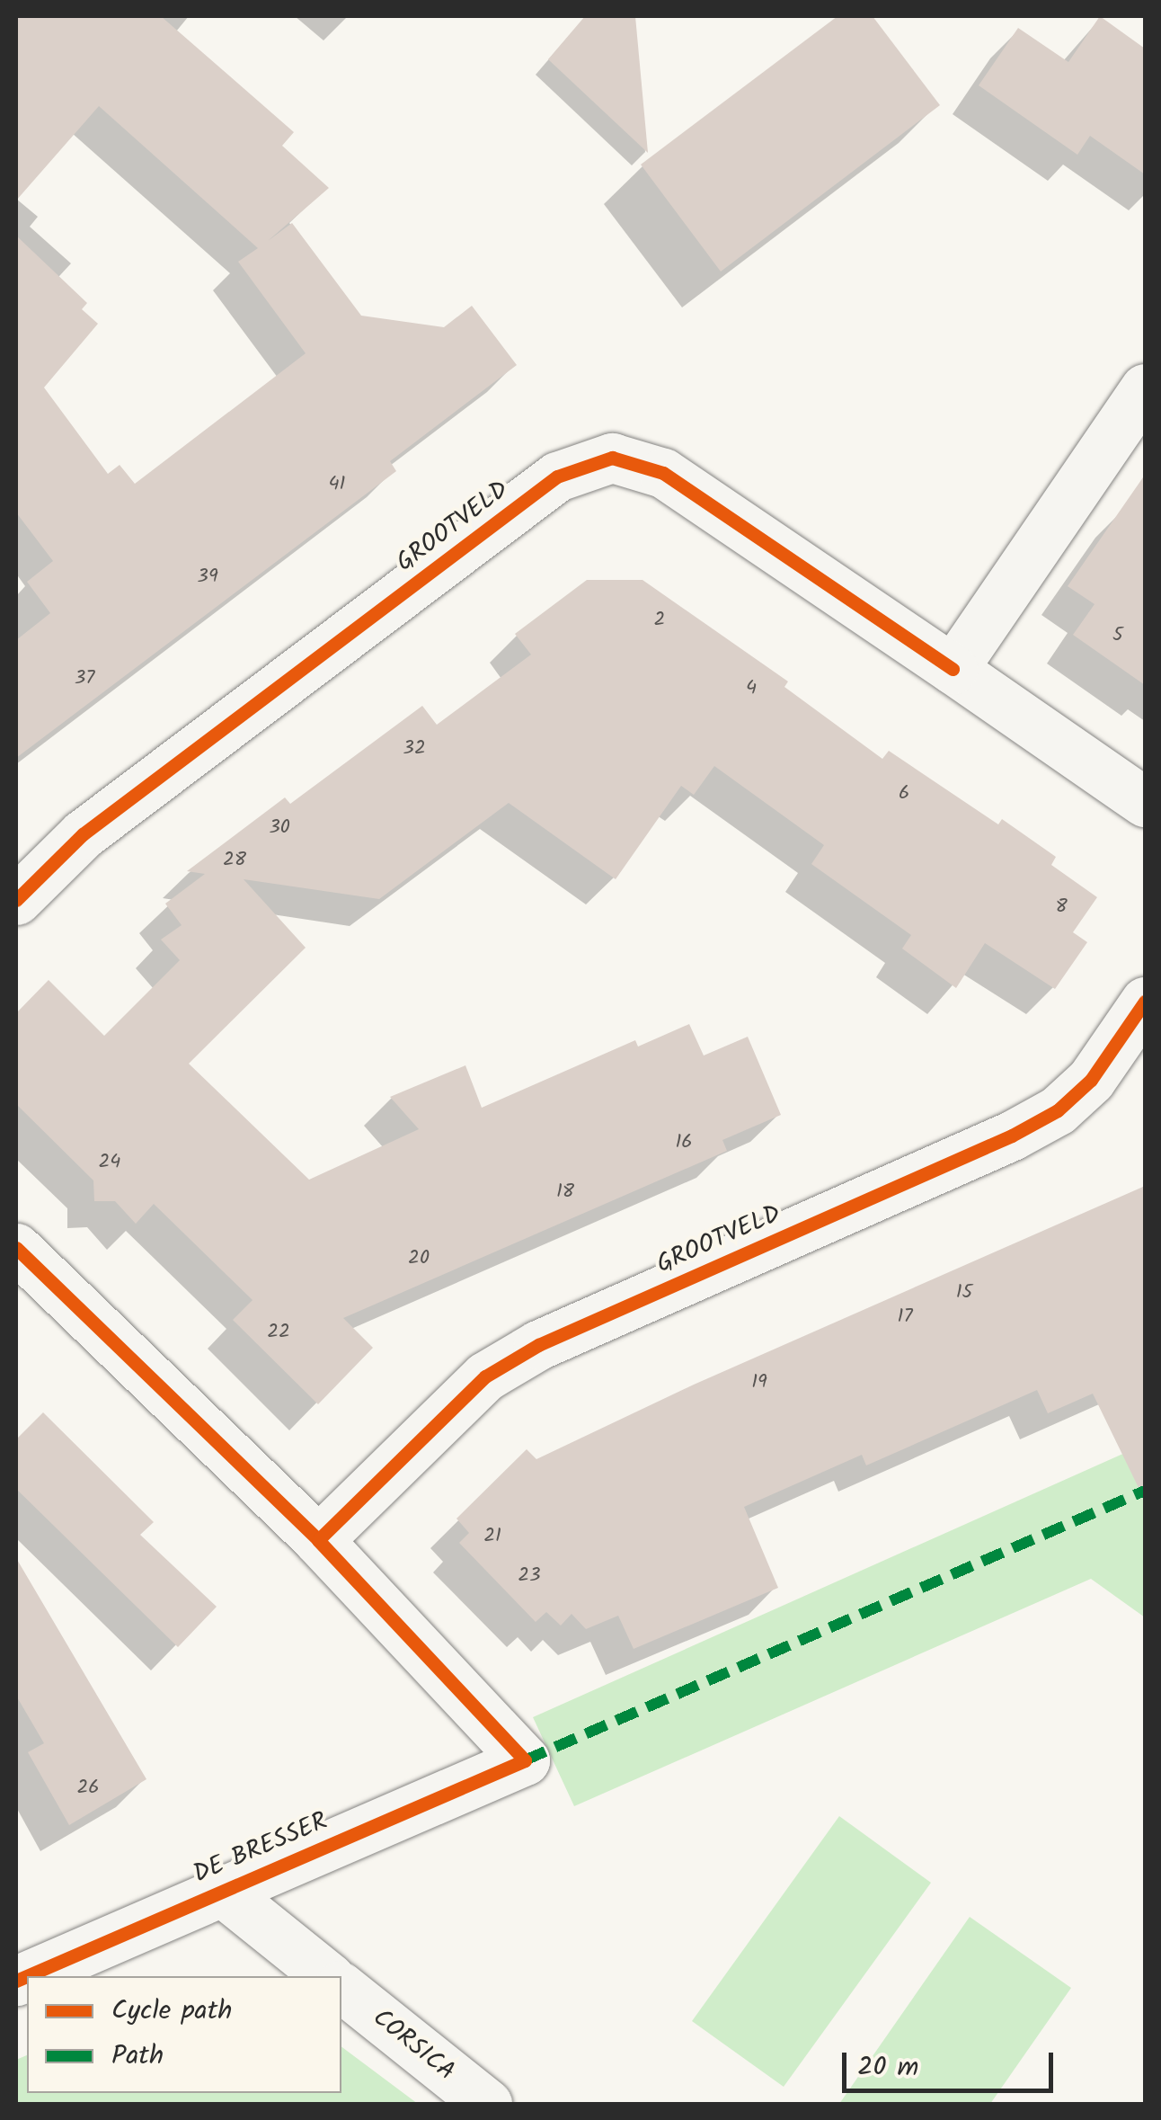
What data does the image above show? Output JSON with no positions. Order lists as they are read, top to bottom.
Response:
{
  "streets": {
    "street": ["GROOTVELD", "DE BRESSER", "CORSICA"]
  },
  "crossings": [
    ["GROOTVELD", "DE BRESSER"]
  ],
  "house_numbers": [
    "41",
    "39",
    "2",
    "5",
    "37",
    "4",
    "32",
    "6",
    "30",
    "28",
    "8",
    "16",
    "24",
    "18",
    "20",
    "15",
    "17",
    "22",
    "19",
    "21",
    "23",
    "26"
  ],
  "legend": ["Cycle path", "Path"],
  "scale_bar": "20 m"
}
